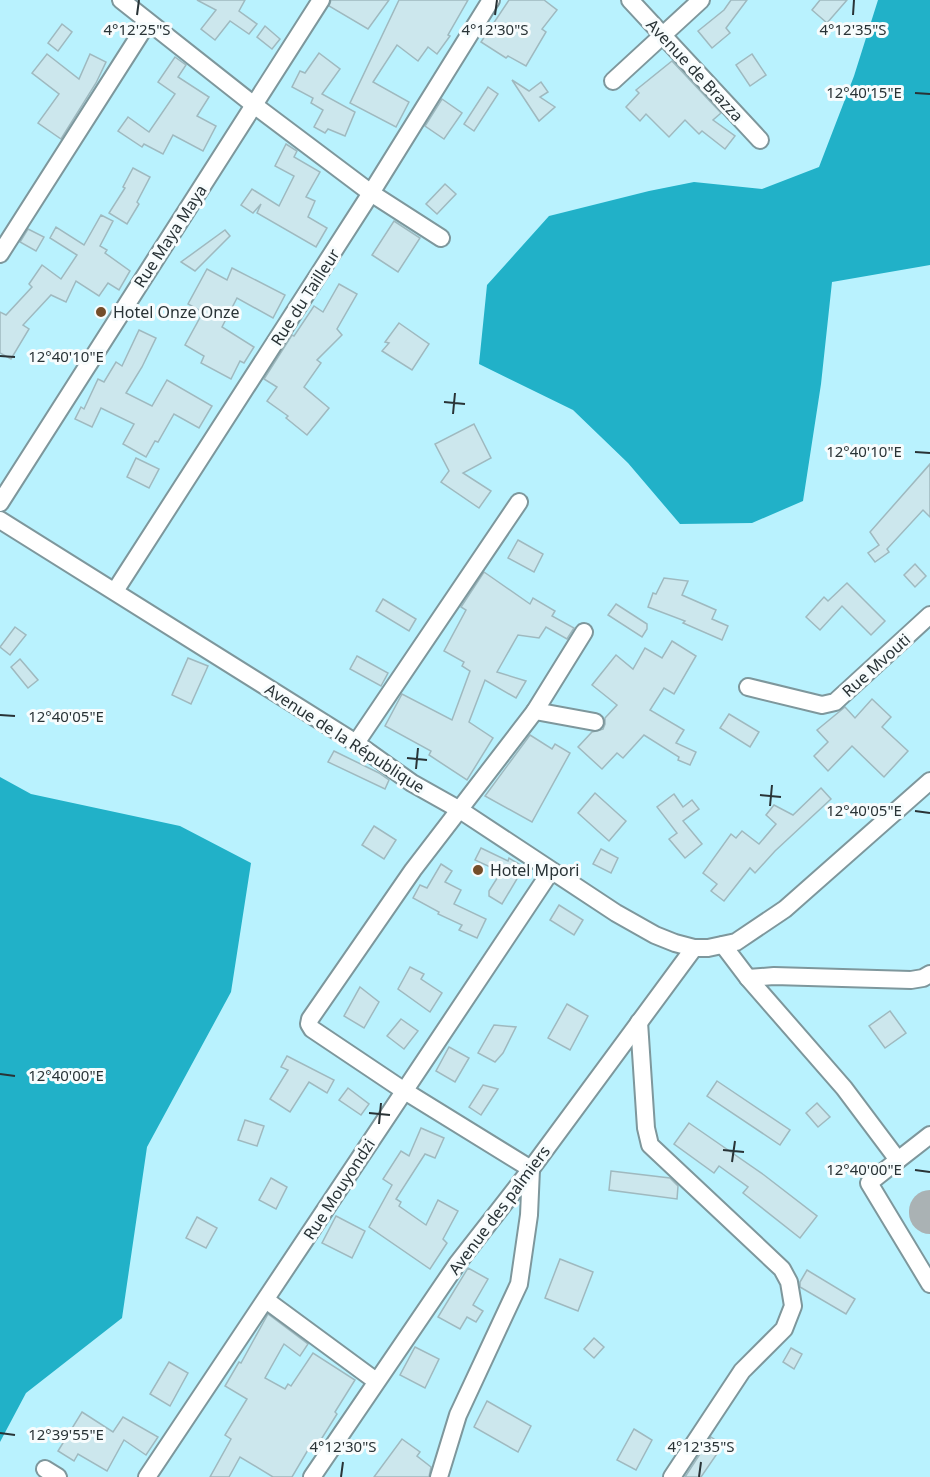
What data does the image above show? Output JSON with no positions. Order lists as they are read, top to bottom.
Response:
{
  "streets": {
    "street": [
      "Avenue de Brazza",
      "Rue Maya Maya",
      "Rue du Tailleur",
      "Rue Mvouti",
      "Avenue de la République",
      "Rue Mouyondzi",
      "Avenue des palmiers"
    ]
  },
  "crossings": [
    ["Rue du Tailleur", "Avenue de la République"],
    ["Avenue de la République", "Rue Mouyondzi"],
    ["Avenue de la République", "Avenue des palmiers"]
  ],
  "places": ["Hotel Onze Onze", "Hotel Mpori"],
  "coordinates": [
    "4°12'25\"S",
    "4°12'30\"S",
    "4°12'35\"S",
    "12°40'15\"E",
    "12°40'10\"E",
    "12°40'05\"E",
    "12°40'00\"E",
    "12°39'55\"E"
  ]
}
